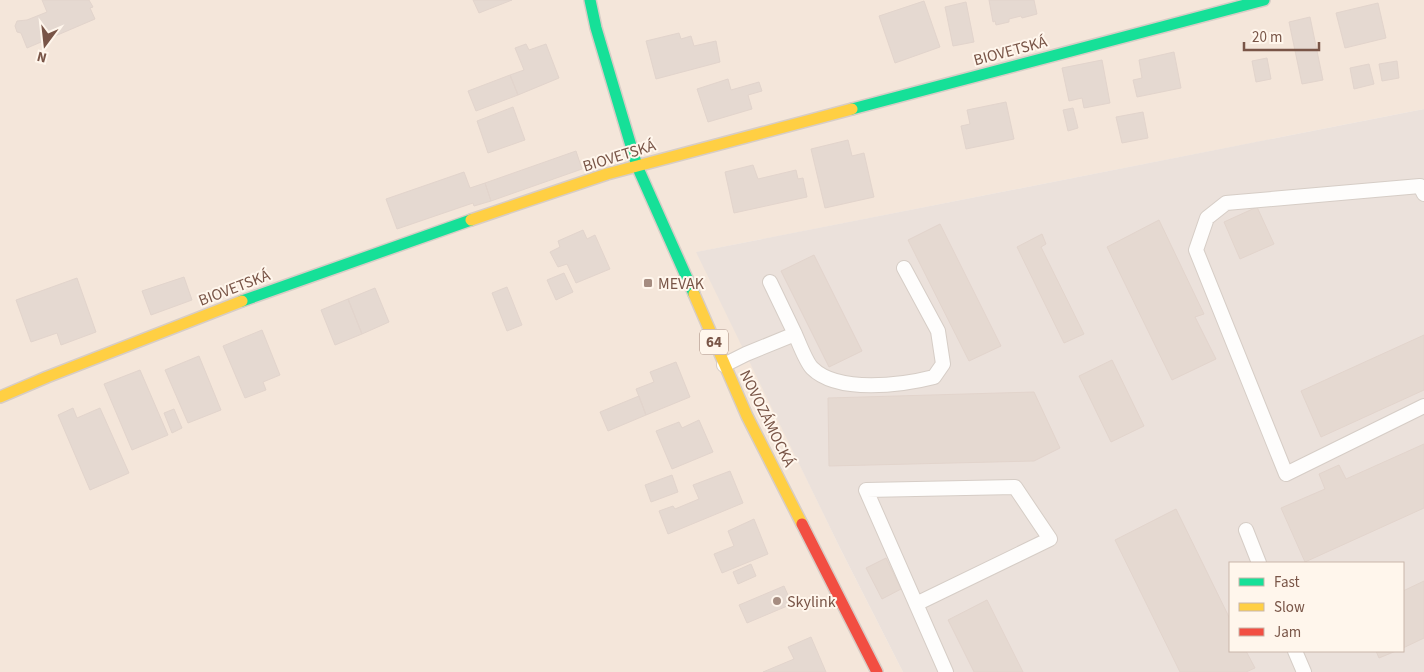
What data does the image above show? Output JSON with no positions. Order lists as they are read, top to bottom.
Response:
{
  "streets": {
    "street": ["BIOVETSKÁ", "64", "NOVOZÁMOCKÁ"]
  },
  "crossings": [
    ["BIOVETSKÁ", "NOVOZÁMOCKÁ"]
  ],
  "places": {
    "transit": ["MEVAK"],
    "other": ["Skylink"]
  },
  "legend": ["Fast", "Slow", "Jam"],
  "scale_bar": "20 m",
  "north": "bottom"
}
